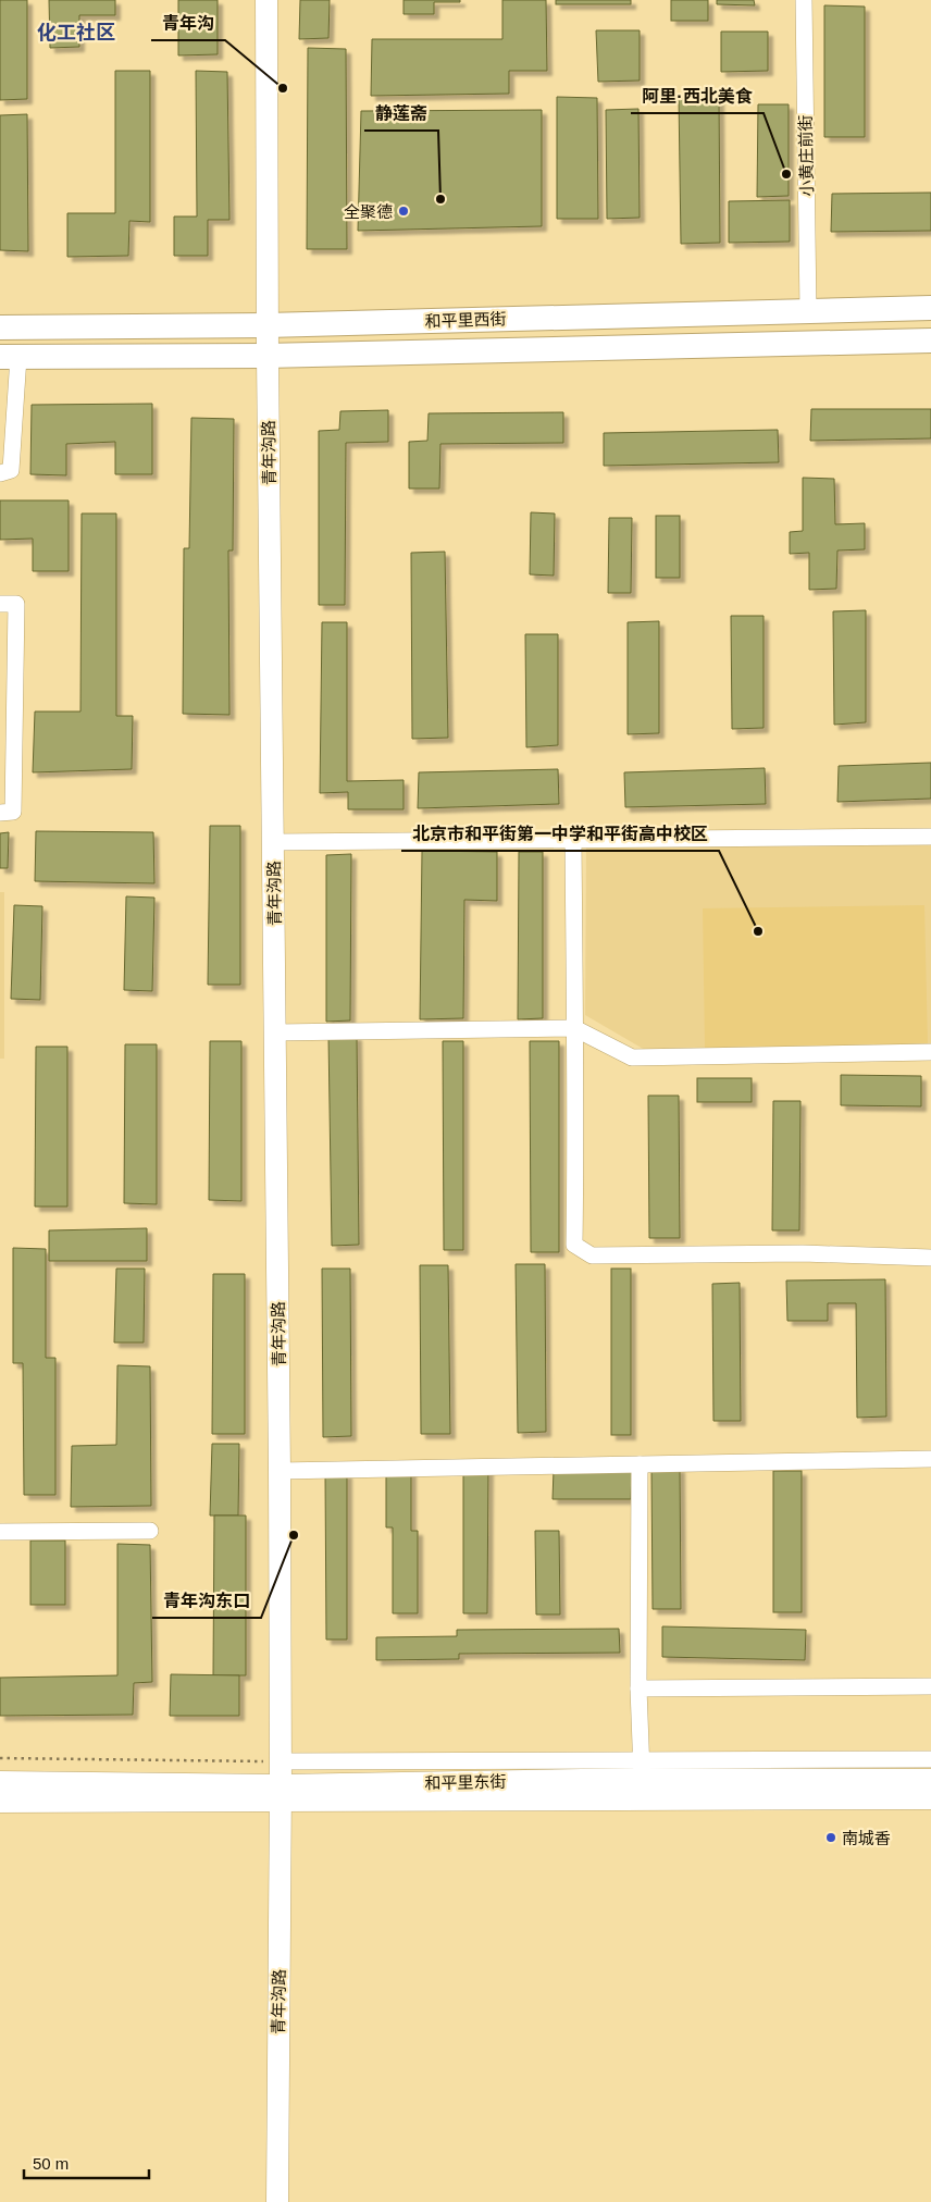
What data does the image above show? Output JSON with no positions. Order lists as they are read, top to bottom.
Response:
{
  "streets": {
    "main road": ["和平里西街"],
    "street": ["小黄庄前街", "青年沟路", "和平里东街"]
  },
  "crossings": [
    ["小黄庄前街", "和平里西街"],
    ["和平里西街", "青年沟路"],
    ["青年沟路", "和平里东街"]
  ],
  "districts": ["化工社区"],
  "places": [
    "青年沟",
    "阿里·西北美食",
    "静莲斋",
    "全聚德",
    "北京市和平街第一中学和平街高中校区",
    "青年沟东口",
    "南城香"
  ],
  "scale_bar": "50 m"
}
